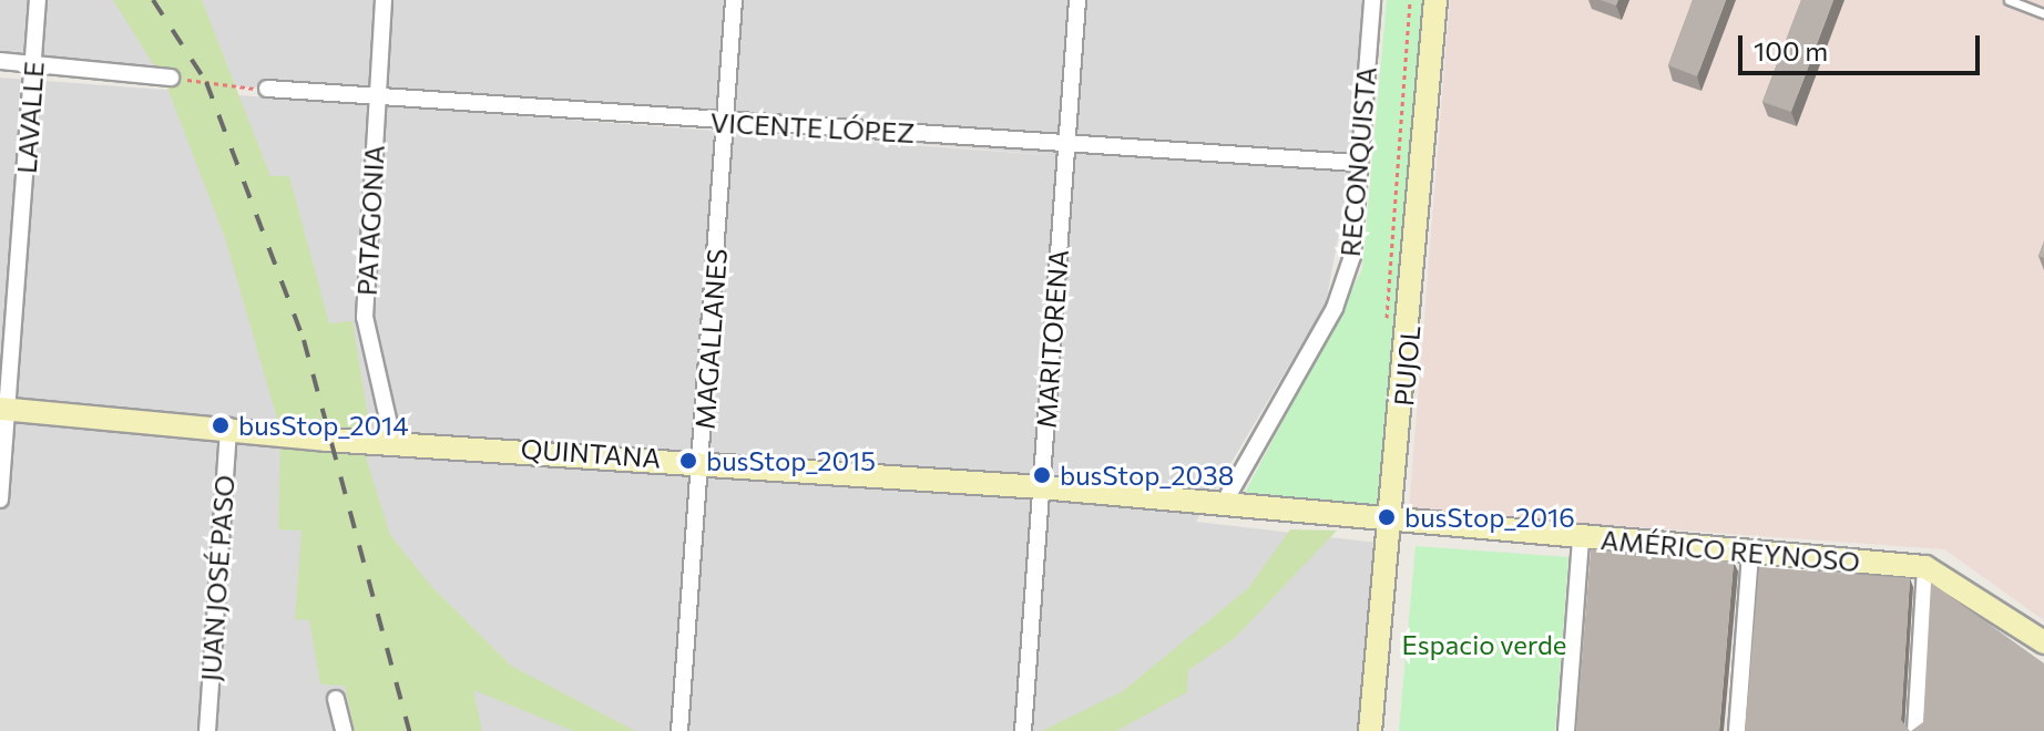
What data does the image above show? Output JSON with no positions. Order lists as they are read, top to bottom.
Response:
{
  "streets": {
    "street": [
      "LAVALLE",
      "VICENTE LÓPEZ",
      "RECONQUISTA",
      "PATAGONIA",
      "MAGALLANES",
      "MARITORENA",
      "PUJOL",
      "QUINTANA",
      "AMÉRICO REYNOSO",
      "JUAN JOSÉ PASO"
    ]
  },
  "crossings": [
    ["LAVALLE", "QUINTANA"],
    ["VICENTE LÓPEZ", "RECONQUISTA"],
    ["VICENTE LÓPEZ", "PATAGONIA"],
    ["VICENTE LÓPEZ", "MAGALLANES"],
    ["VICENTE LÓPEZ", "MARITORENA"],
    ["RECONQUISTA", "QUINTANA"],
    ["PATAGONIA", "QUINTANA"],
    ["MAGALLANES", "QUINTANA"],
    ["MARITORENA", "QUINTANA"],
    ["PUJOL", "QUINTANA"],
    ["PUJOL", "AMÉRICO REYNOSO"],
    ["QUINTANA", "AMÉRICO REYNOSO"],
    ["QUINTANA", "JUAN JOSÉ PASO"]
  ],
  "parks": ["Espacio verde"],
  "places": [
    "busStop_2014",
    "busStop_2015",
    "busStop_2038",
    "busStop_2016"
  ],
  "scale_bar": "100 m"
}
